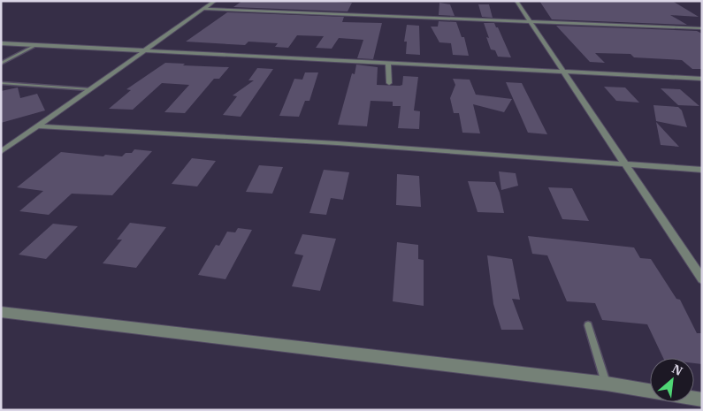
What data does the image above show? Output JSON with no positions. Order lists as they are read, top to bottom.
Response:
{
  "north": "top right"
}
